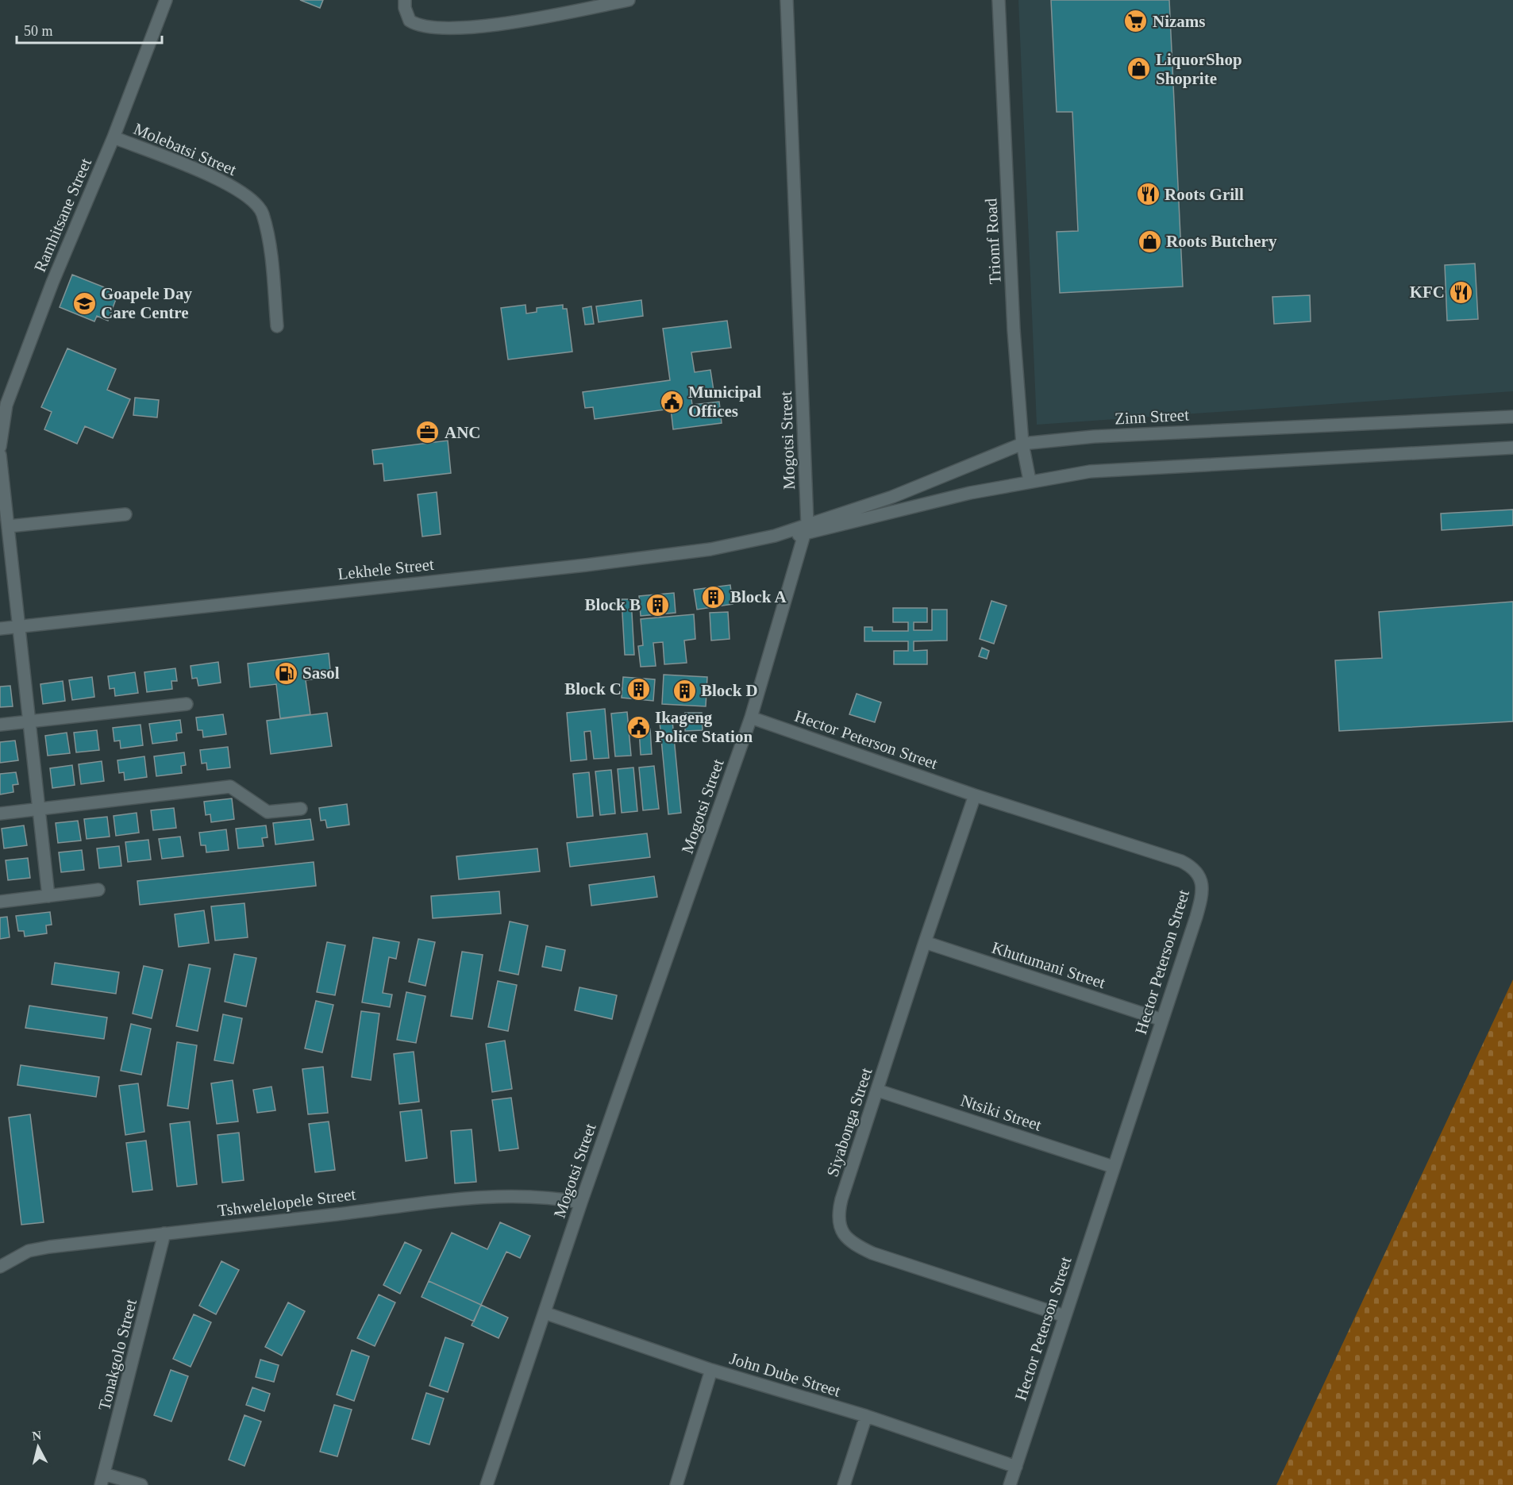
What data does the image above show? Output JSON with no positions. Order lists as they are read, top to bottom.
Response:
{
  "streets": {
    "street": [
      "Molebatsi Street",
      "Ramhitsane Street",
      "Triomf Road",
      "Zinn Street",
      "Mogotsi Street",
      "Lekhele Street",
      "Hector Peterson Street",
      "Khutumani Street",
      "Ntsiki Street",
      "Siyabonga Street",
      "Tshwelelopele Street",
      "Tonakgolo Street",
      "John Dube Street"
    ]
  },
  "crossings": [
    ["Molebatsi Street", "Ramhitsane Street"],
    ["Triomf Road", "Zinn Street"],
    ["Zinn Street", "Mogotsi Street"],
    ["Zinn Street", "Lekhele Street"],
    ["Mogotsi Street", "Lekhele Street"],
    ["Mogotsi Street", "Hector Peterson Street"],
    ["Mogotsi Street", "Tshwelelopele Street"],
    ["Mogotsi Street", "John Dube Street"],
    ["Hector Peterson Street", "Khutumani Street"],
    ["Hector Peterson Street", "Ntsiki Street"],
    ["Hector Peterson Street", "Siyabonga Street"],
    ["Hector Peterson Street", "John Dube Street"],
    ["Khutumani Street", "Siyabonga Street"],
    ["Ntsiki Street", "Siyabonga Street"],
    ["Tshwelelopele Street", "Tonakgolo Street"]
  ],
  "places": {
    "supermarket": ["Nizams"],
    "shop": ["LiquorShop Shoprite", "Roots Butchery"],
    "restaurant": ["Roots Grill", "KFC"],
    "school or university": ["Goapele Day Care Centre"],
    "public building": ["Municipal Offices", "Ikageng Police Station"],
    "office": ["ANC"],
    "building": [
      "Block A",
      "Block B",
      "Block C",
      "Block D"
    ],
    "fuel station": ["Sasol"]
  },
  "scale_bar": "50 m",
  "north": "top"
}
